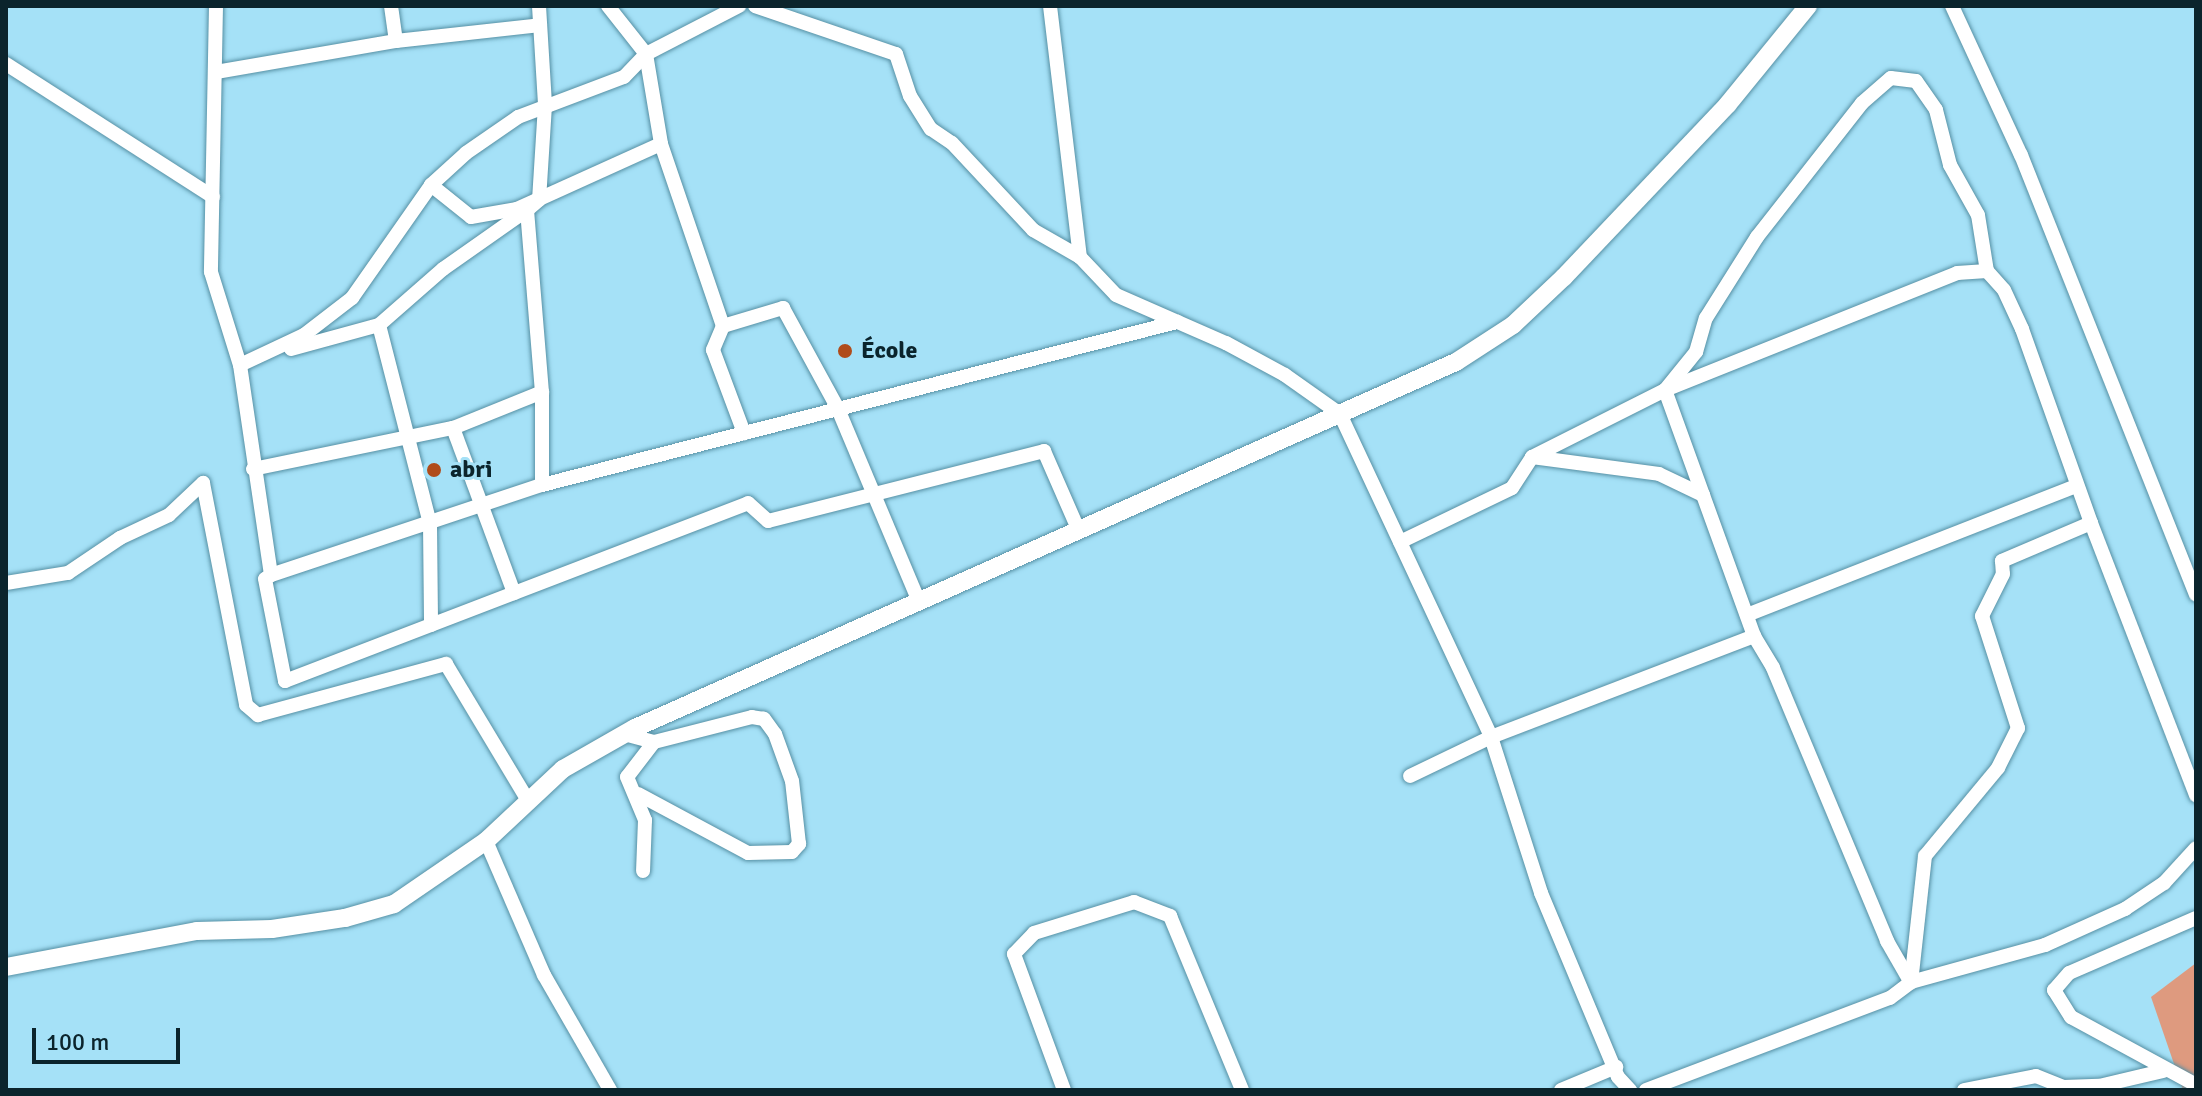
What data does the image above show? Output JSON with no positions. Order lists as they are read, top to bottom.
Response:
{
  "places": ["École", "abri"],
  "scale_bar": "100 m"
}
